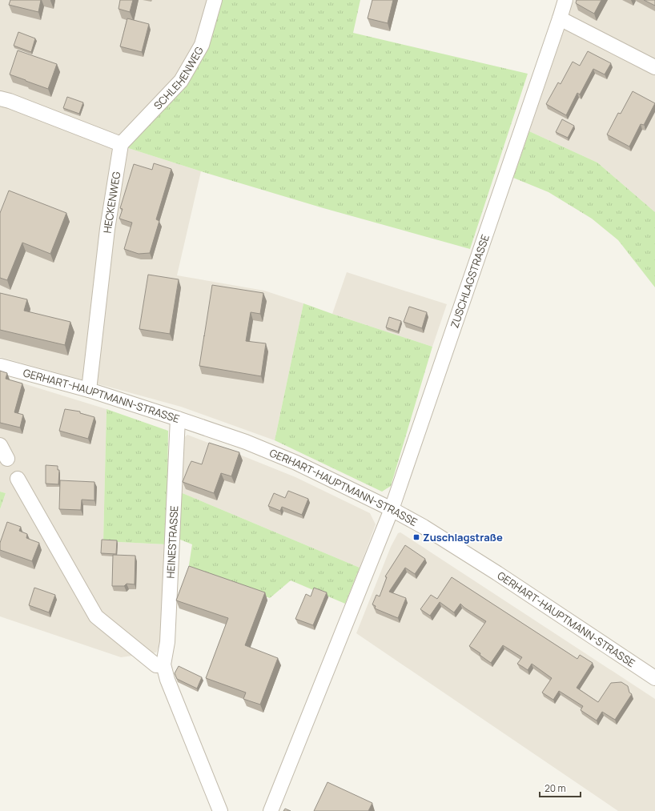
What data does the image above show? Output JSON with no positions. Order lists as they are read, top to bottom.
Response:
{
  "streets": {
    "street": [
      "SCHLEHENWEG",
      "HECKENWEG",
      "ZUSCHLAGSTRASSE",
      "GERHART-HAUPTMANN-STRASSE",
      "HEINESTRASSE"
    ]
  },
  "crossings": [
    ["SCHLEHENWEG", "HECKENWEG"],
    ["HECKENWEG", "GERHART-HAUPTMANN-STRASSE"],
    ["ZUSCHLAGSTRASSE", "GERHART-HAUPTMANN-STRASSE"],
    ["GERHART-HAUPTMANN-STRASSE", "HEINESTRASSE"]
  ],
  "places": {
    "transit": ["Zuschlagstraße"]
  },
  "scale_bar": "20 m"
}
